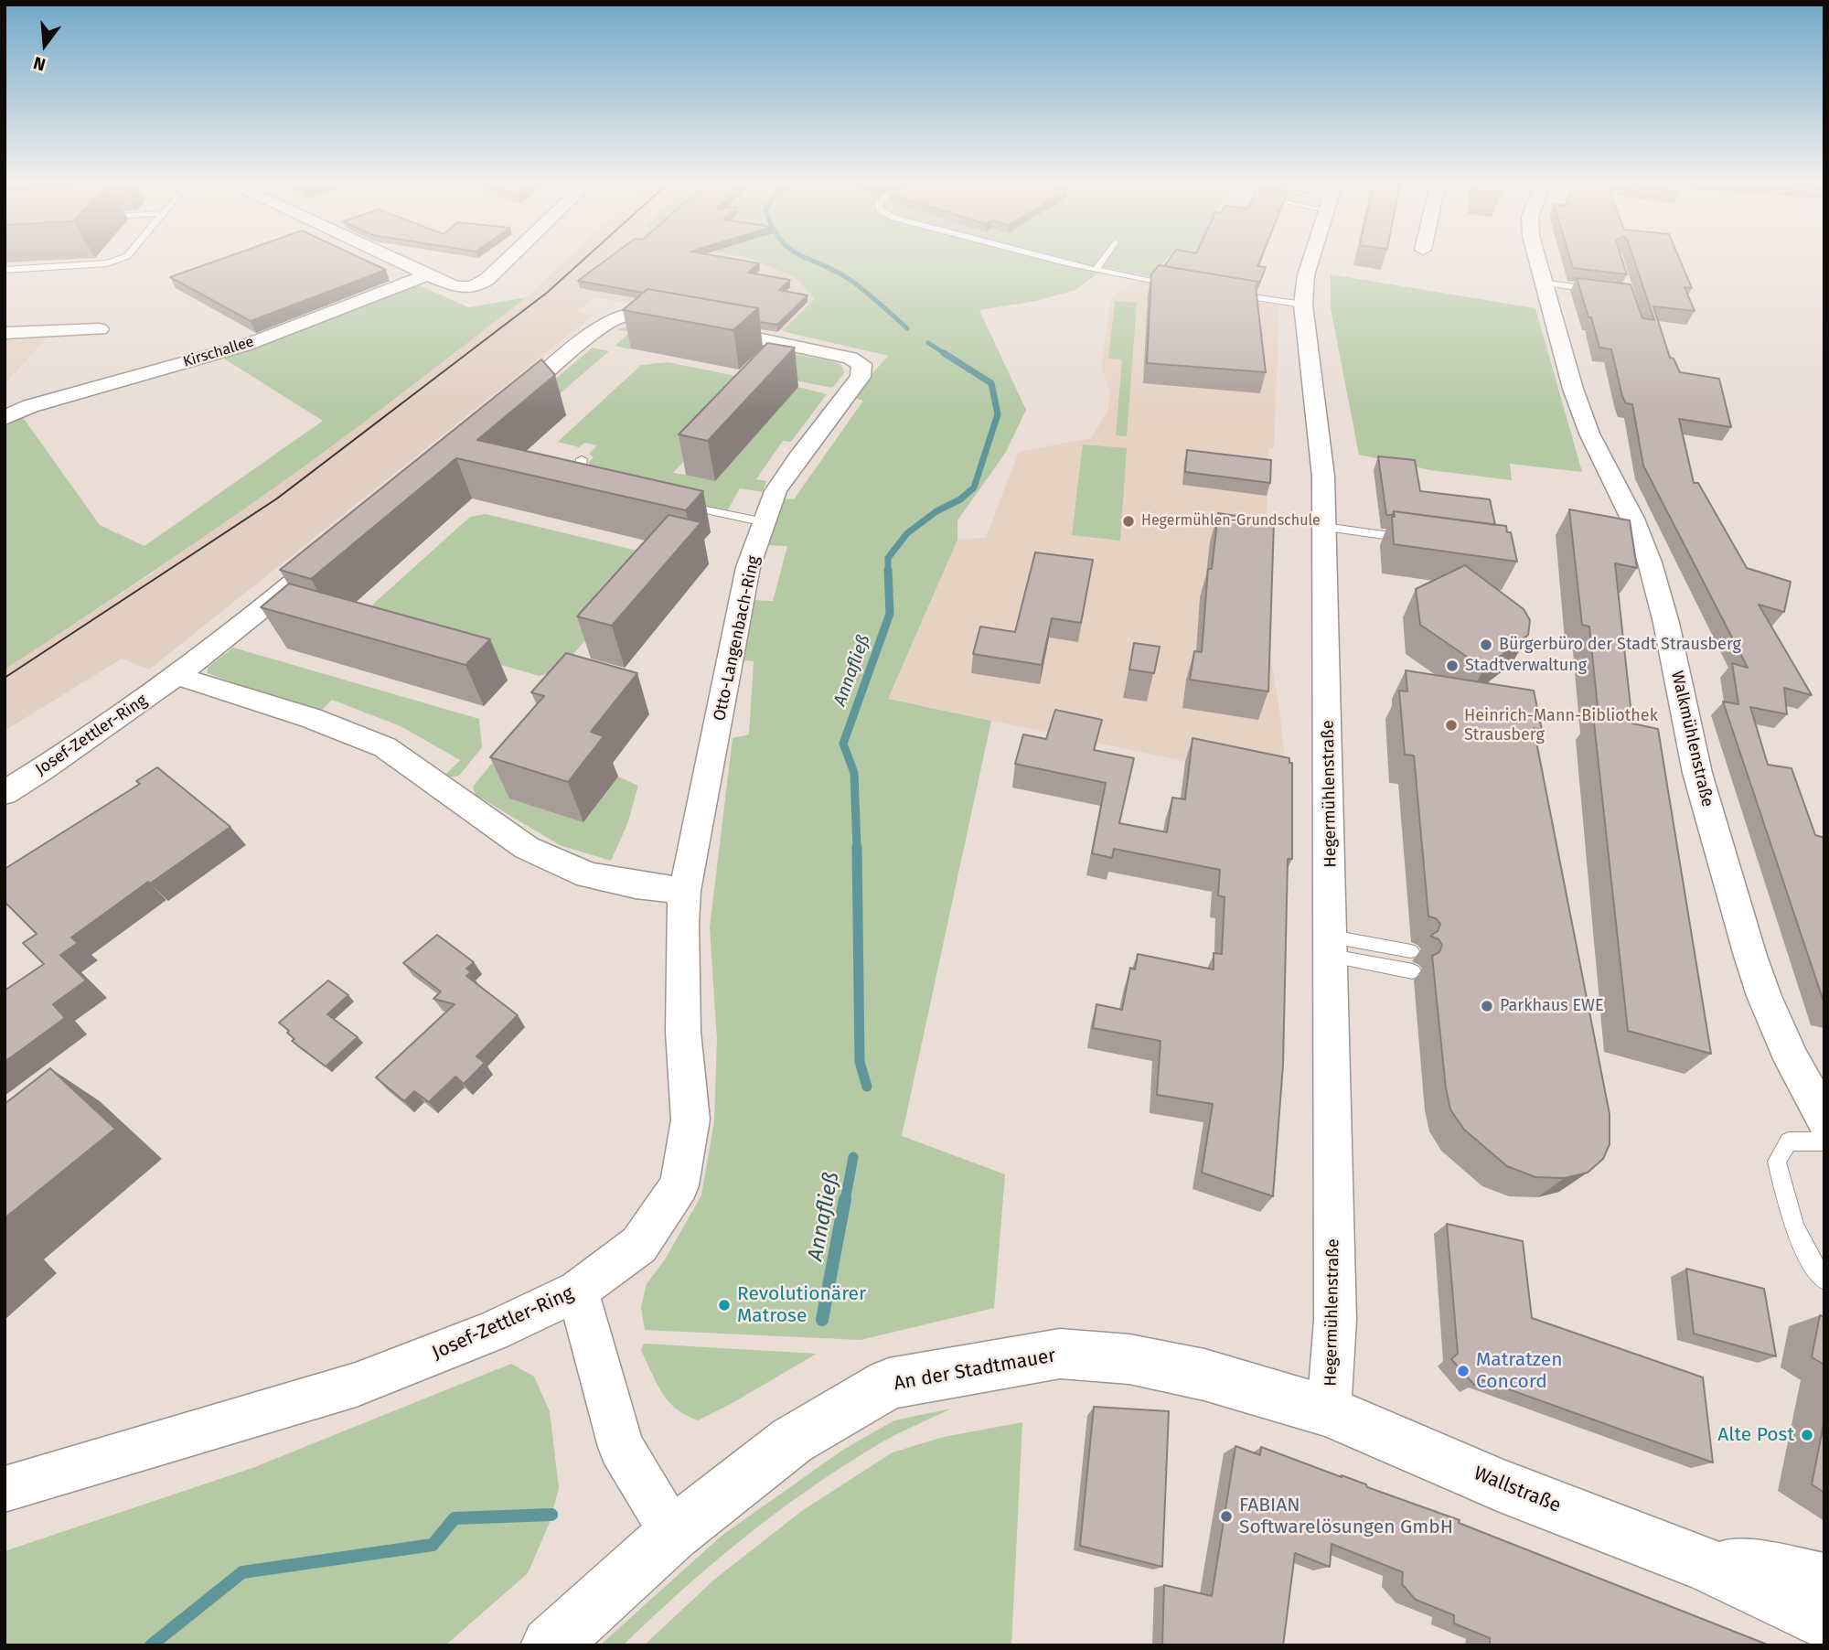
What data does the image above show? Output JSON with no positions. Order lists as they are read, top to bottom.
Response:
{
  "streets": {
    "street": [
      "Kirschallee",
      "Otto-Langenbach-Ring",
      "Josef-Zettler-Ring",
      "Walkmühlenstraße",
      "Hegermühlenstraße",
      "An der Stadtmauer",
      "Wallstraße"
    ]
  },
  "crossings": [
    ["Otto-Langenbach-Ring", "Josef-Zettler-Ring"],
    ["Hegermühlenstraße", "An der Stadtmauer"],
    ["Hegermühlenstraße", "Wallstraße"],
    ["An der Stadtmauer", "Wallstraße"]
  ],
  "water": ["Annafließ"],
  "places": [
    "Hegermühlen-Grundschule",
    "Bürgerbüro der Stadt Strausberg",
    "Stadtverwaltung",
    "Heinrich-Mann-Bibliothek Strausberg",
    "Parkhaus EWE",
    "Revolutionärer Matrose",
    "Matratzen Concord",
    "Alte Post",
    "FABIAN Softwarelösungen GmbH"
  ],
  "north": "bottom"
}
